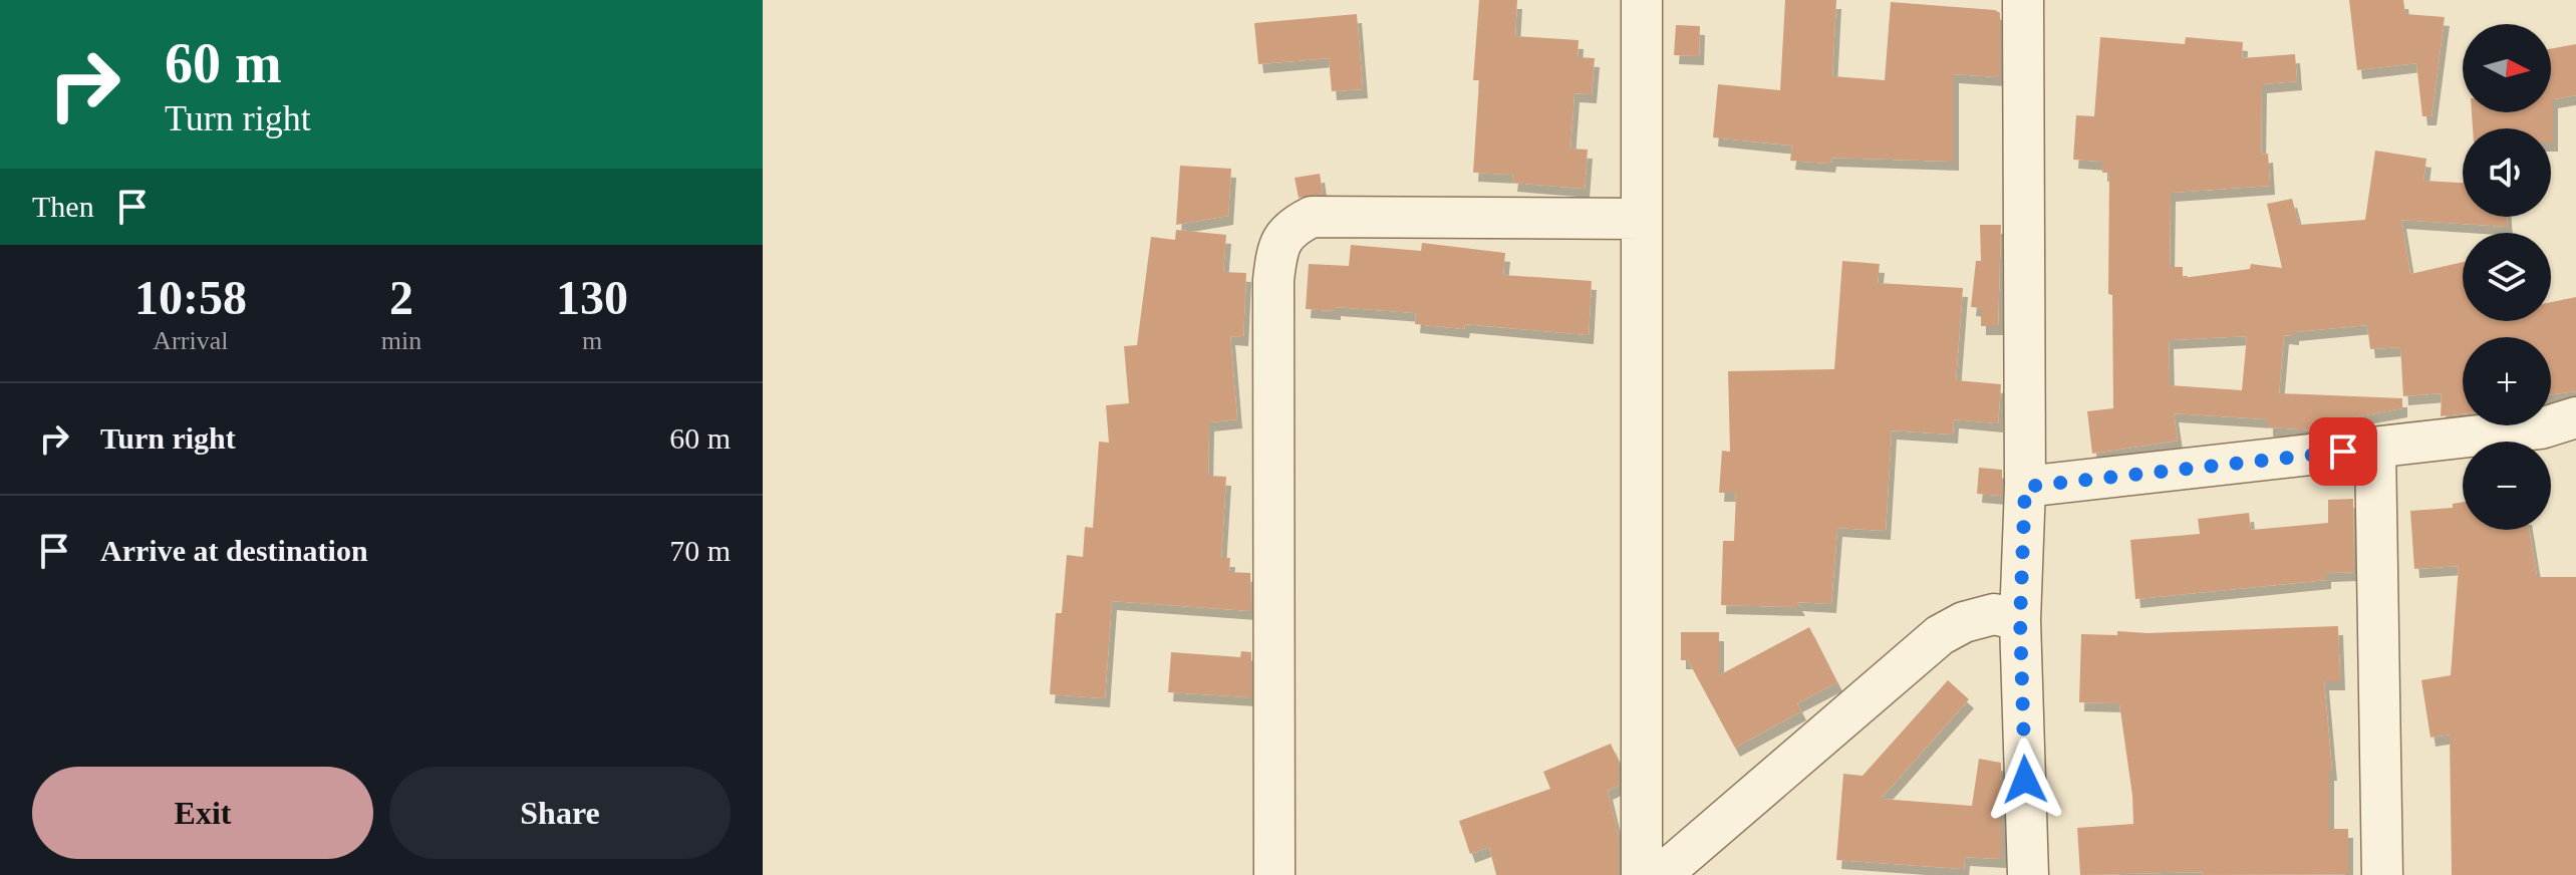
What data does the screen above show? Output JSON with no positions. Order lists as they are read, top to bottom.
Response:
{
  "north": "right",
  "page": {
    "turn": ["60 m", "Turn right"],
    "map_buttons": ["+", "−"],
    "then": "Then",
    "eta": [
      "10:58",
      "Arrival",
      "2",
      "min",
      "130",
      "m"
    ],
    "list": [
      {
        "name": "Turn right",
        "value": "60 m"
      },
      {
        "name": "Arrive at destination",
        "value": "70 m"
      }
    ],
    "buttons": ["Exit", "Share"]
  }
}
